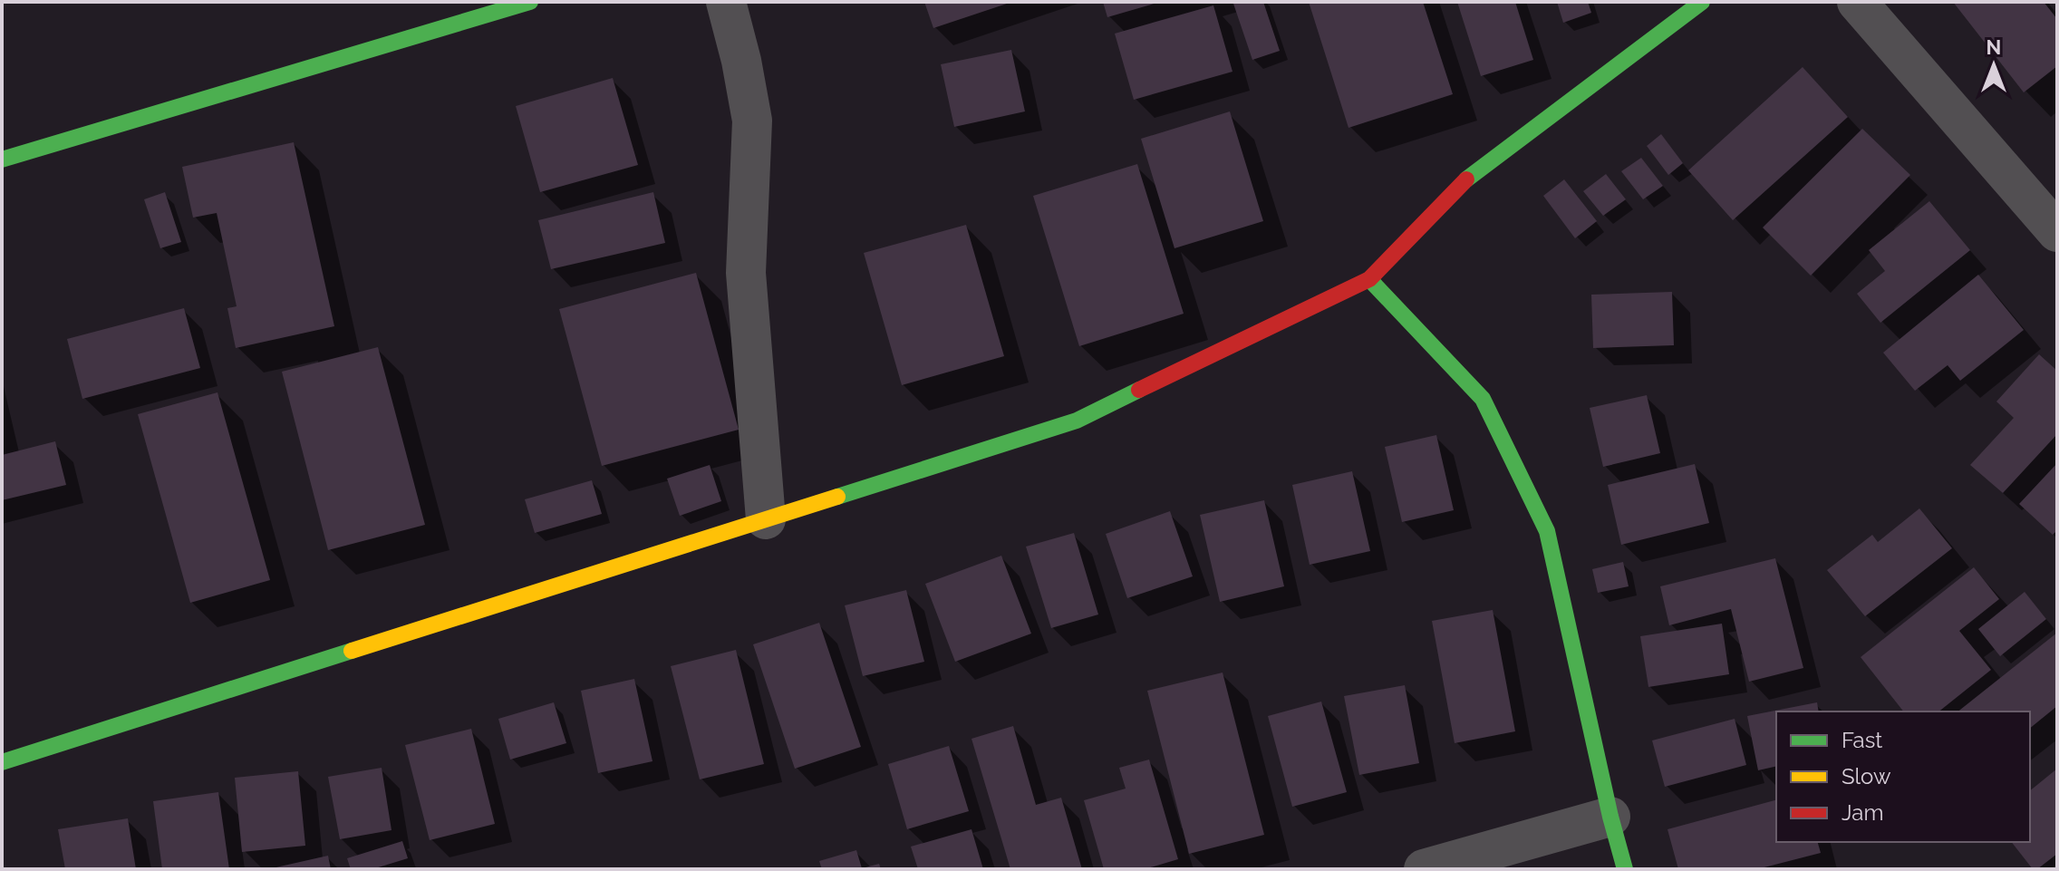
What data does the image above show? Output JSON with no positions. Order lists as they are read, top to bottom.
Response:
{
  "legend": ["Fast", "Slow", "Jam"],
  "north": "top"
}
